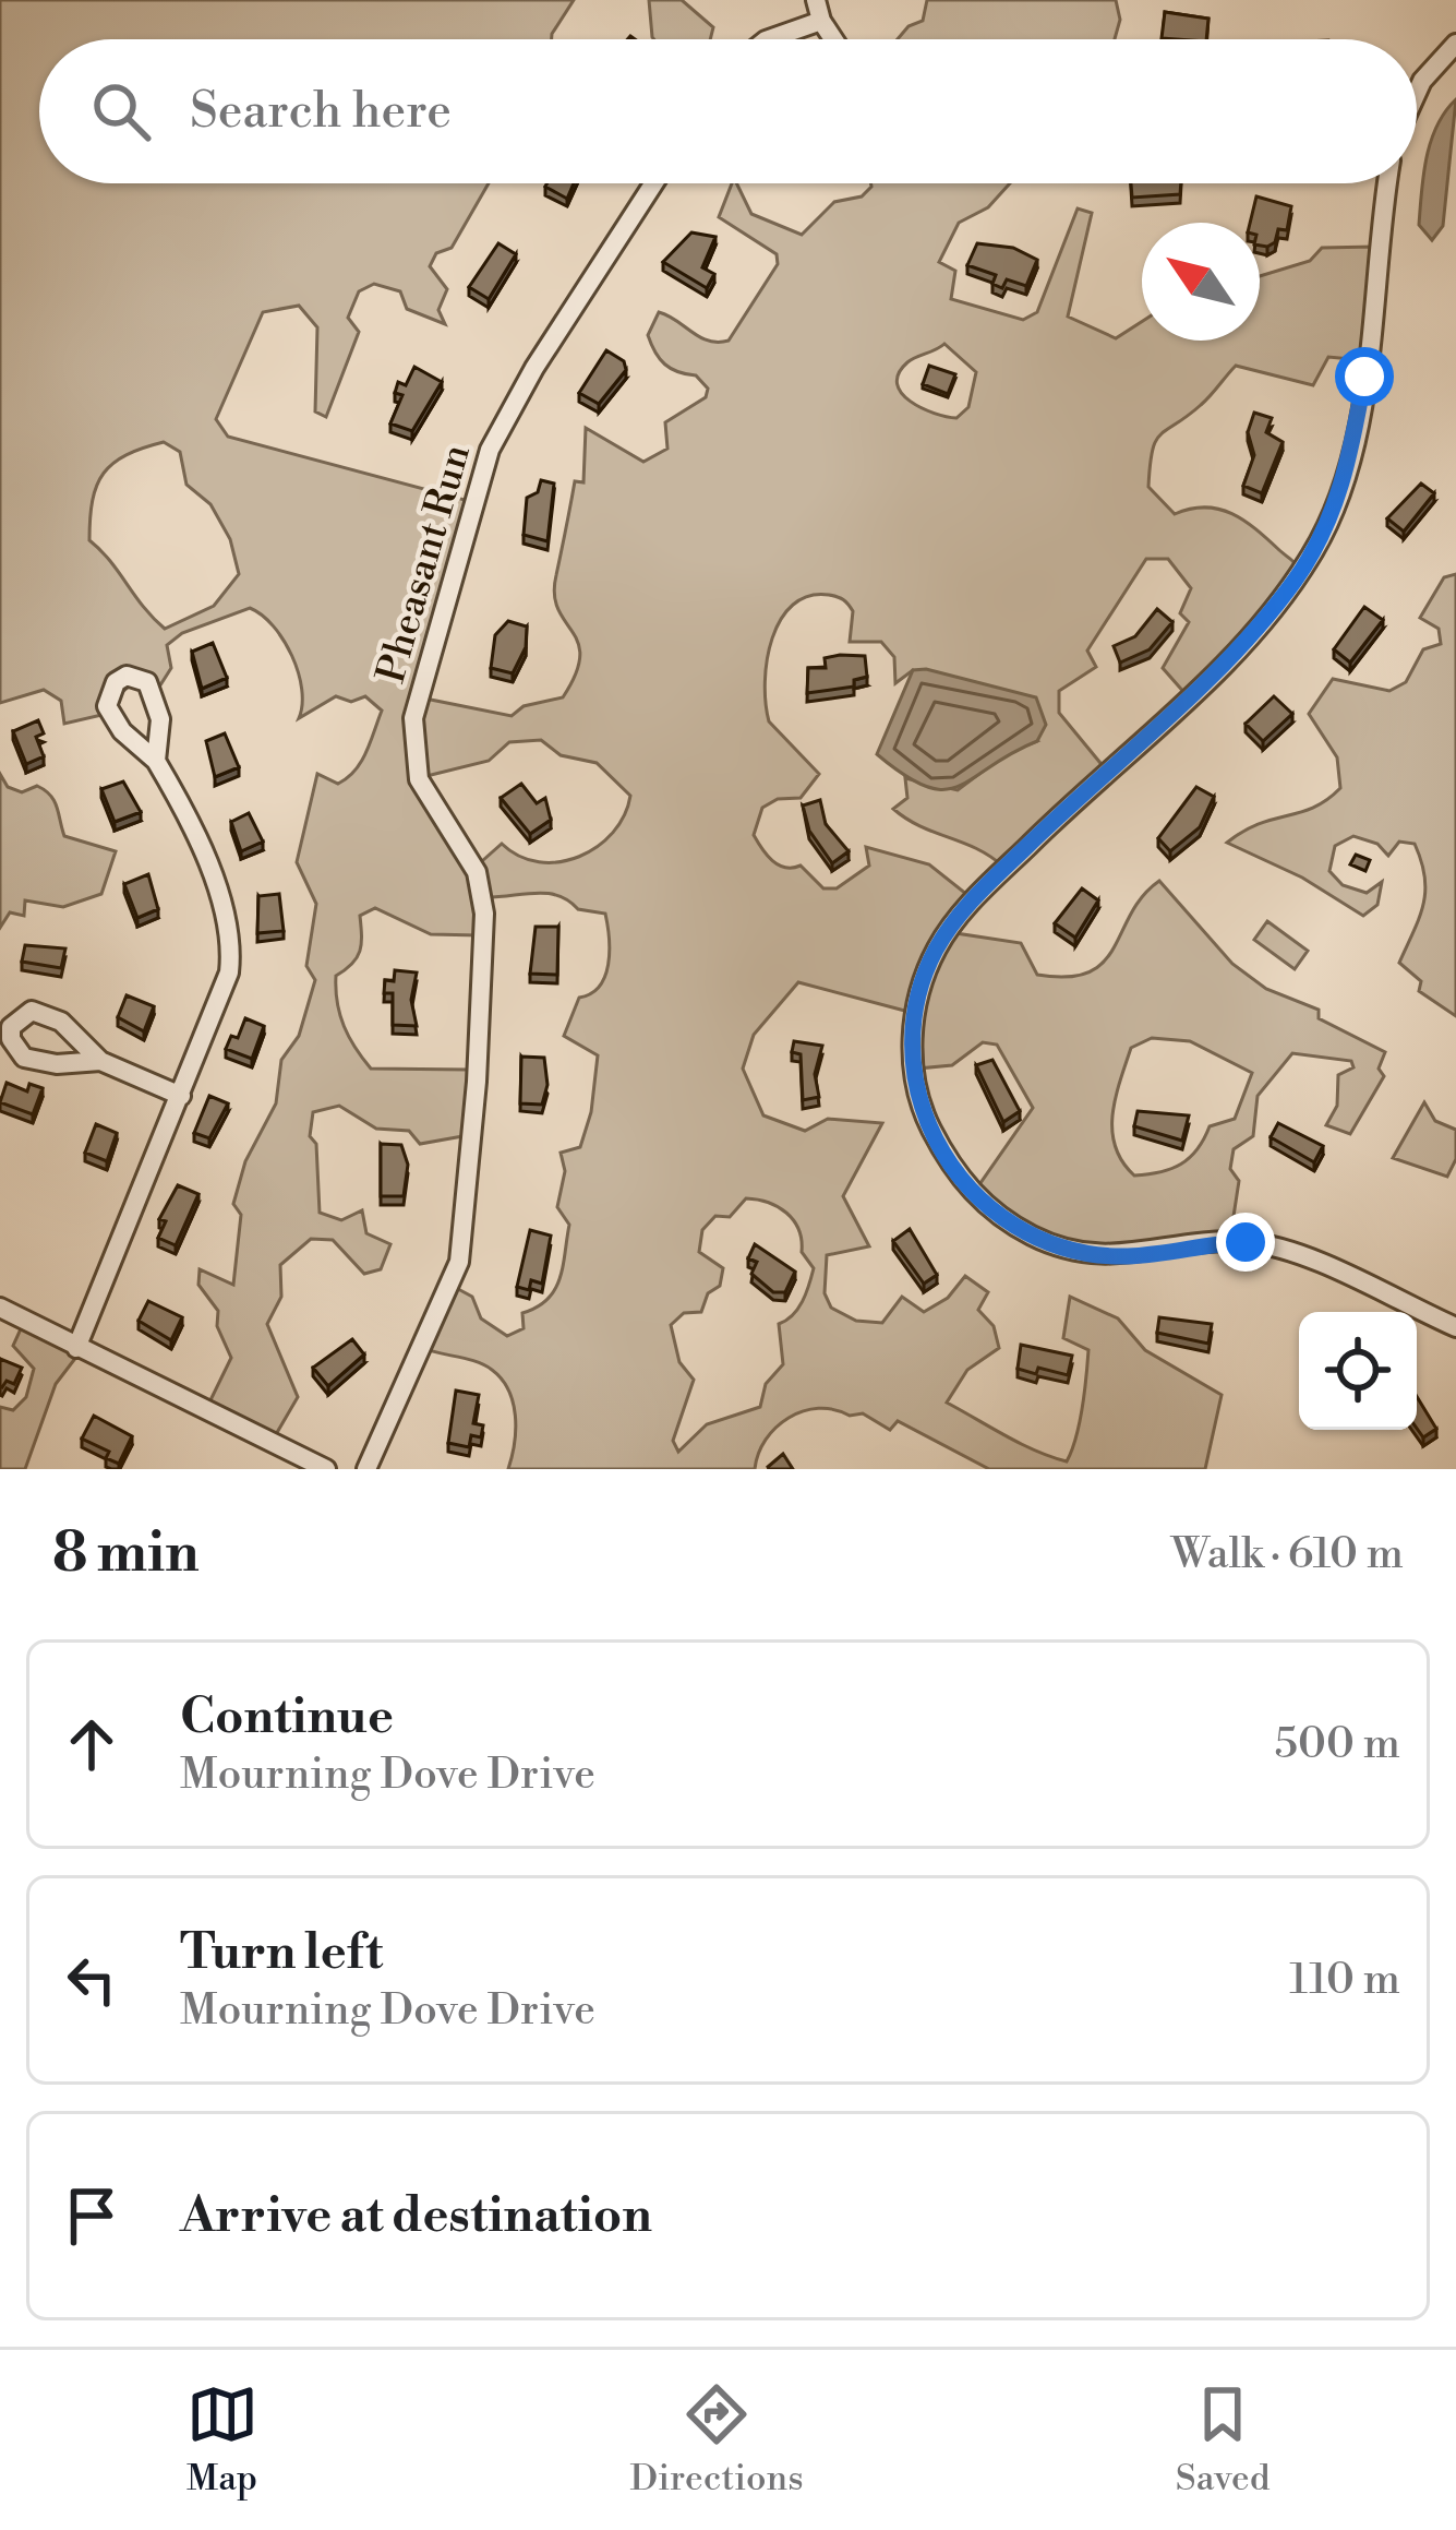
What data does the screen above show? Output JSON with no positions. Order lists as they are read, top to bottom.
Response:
{
  "streets": {
    "street": ["Pheasant Run"]
  },
  "north": "top left",
  "page": {
    "search": "Search here",
    "heading": ["8 min", "Walk · 610 m"],
    "list": [
      ["Continue", "Mourning Dove Drive", "500 m"],
      ["Turn left", "Mourning Dove Drive", "110 m"],
      "Arrive at destination"
    ],
    "nav": ["Map", "Directions", "Saved"]
  }
}
